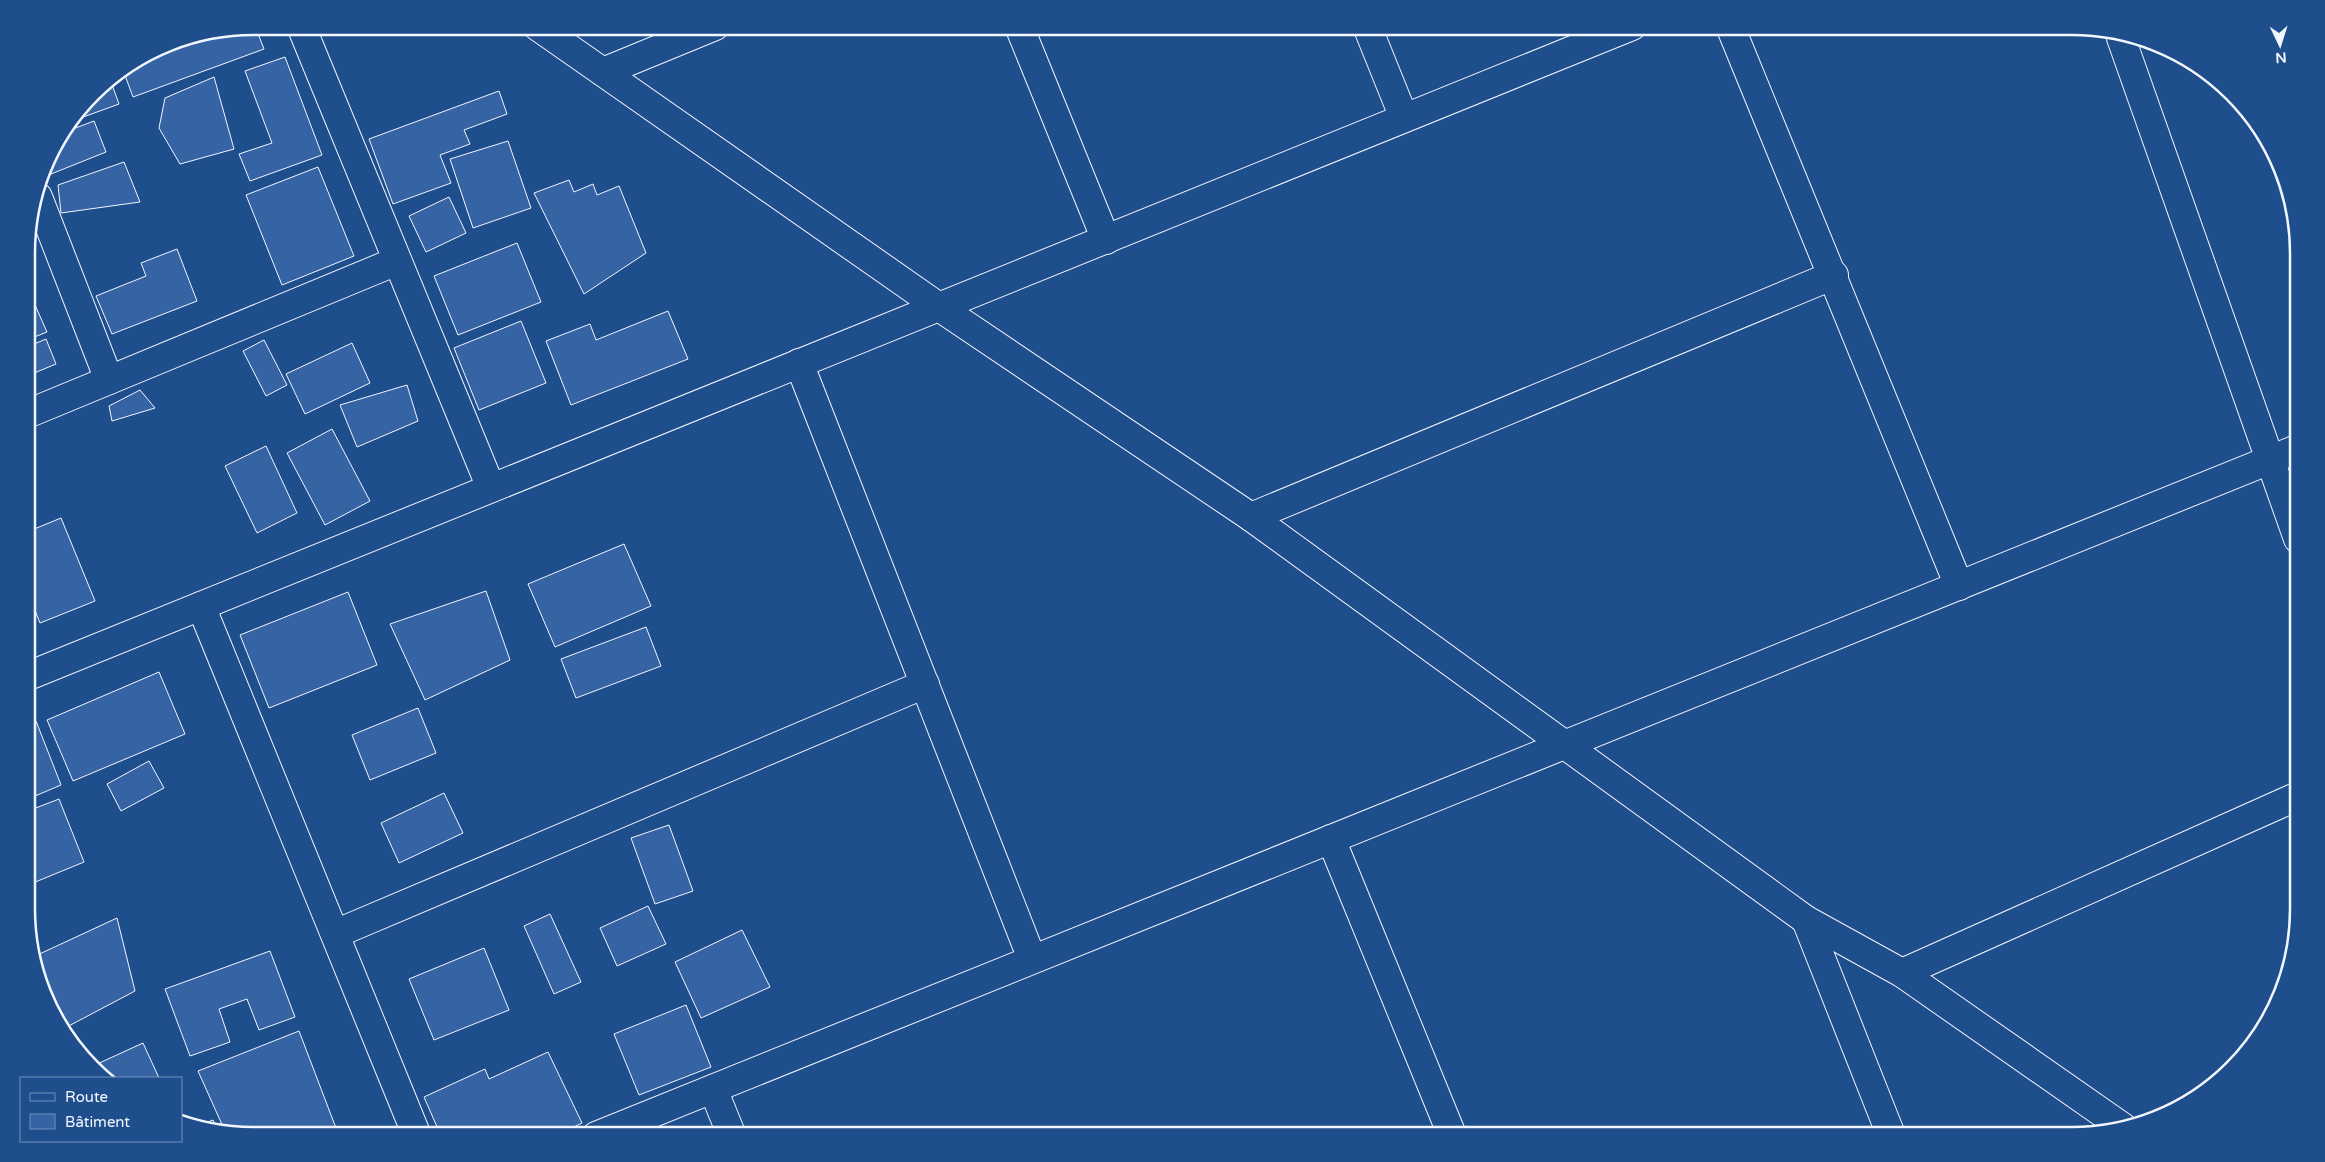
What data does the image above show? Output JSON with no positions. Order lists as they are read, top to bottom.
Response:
{
  "legend": ["Route", "Bâtiment"],
  "north": "bottom"
}
